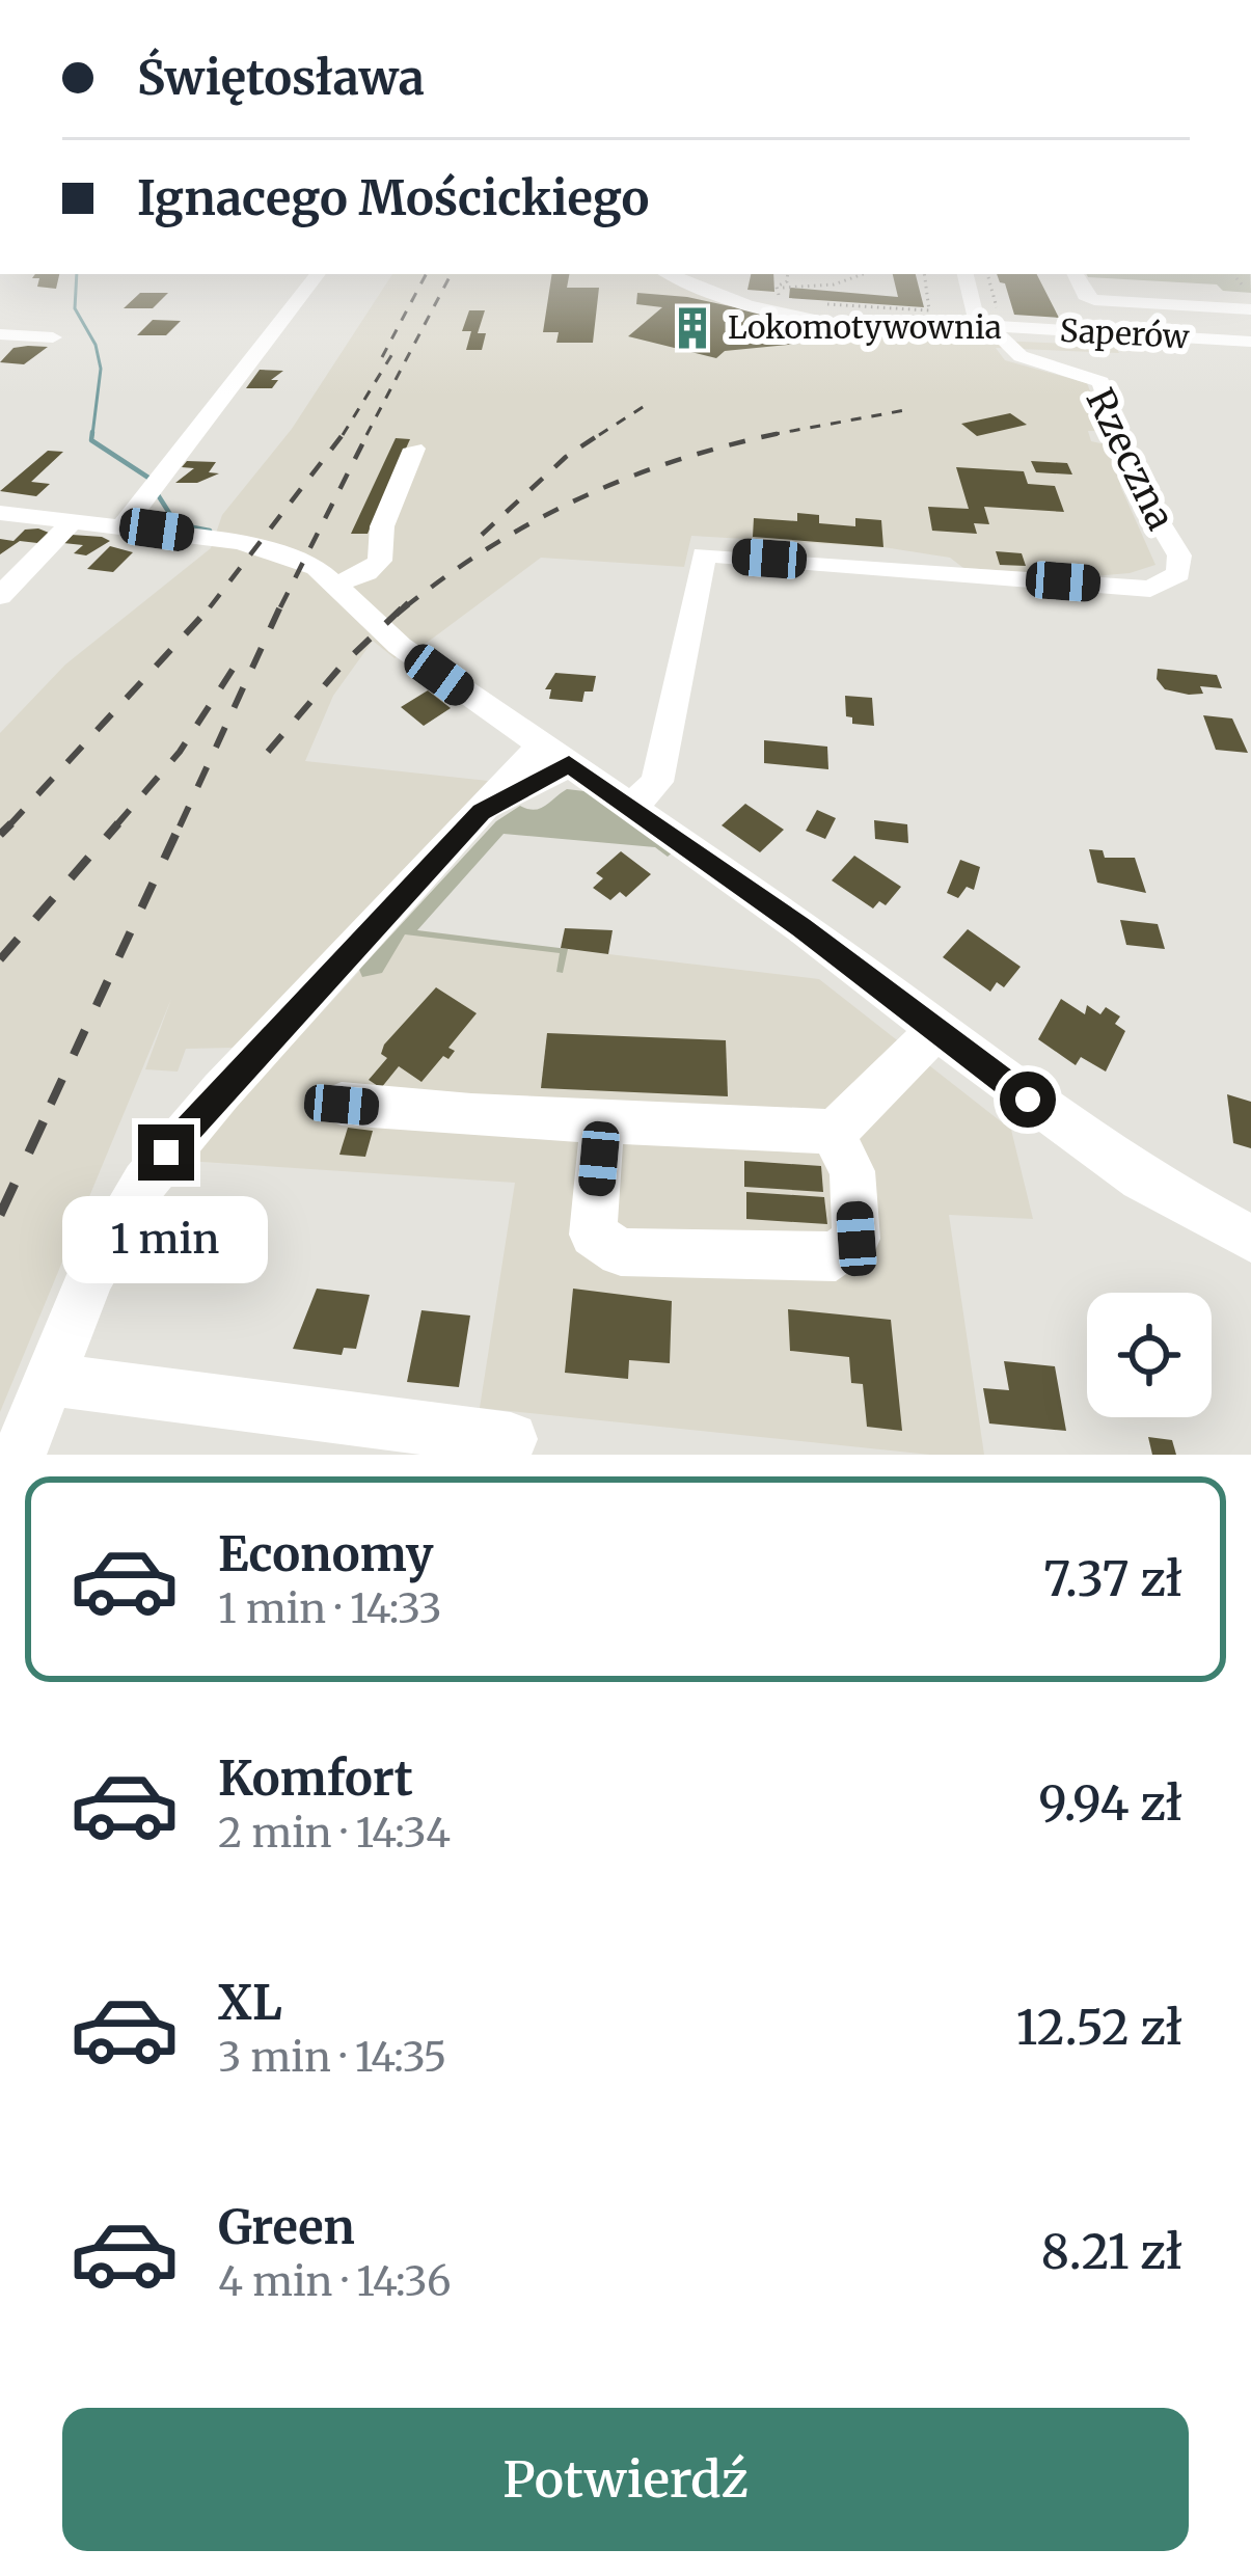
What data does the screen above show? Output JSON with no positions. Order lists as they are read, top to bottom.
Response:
{
  "streets": {
    "street": ["Saperów", "Rzeczna"]
  },
  "crossings": [
    ["Saperów", "Rzeczna"]
  ],
  "places": {
    "building": ["Lokomotywownia"]
  },
  "page": {
    "banner": ["Świętosława", "Ignacego Mościckiego"],
    "bubble": "1 min",
    "list": [
      {
        "name": "Economy",
        "note": "1 min · 14:33",
        "value": "7.37 zł"
      },
      {
        "name": "Komfort",
        "note": "2 min · 14:34",
        "value": "9.94 zł"
      },
      {
        "name": "XL",
        "note": "3 min · 14:35",
        "value": "12.52 zł"
      },
      {
        "name": "Green",
        "note": "4 min · 14:36",
        "value": "8.21 zł"
      }
    ],
    "buttons": "Potwierdź"
  }
}
